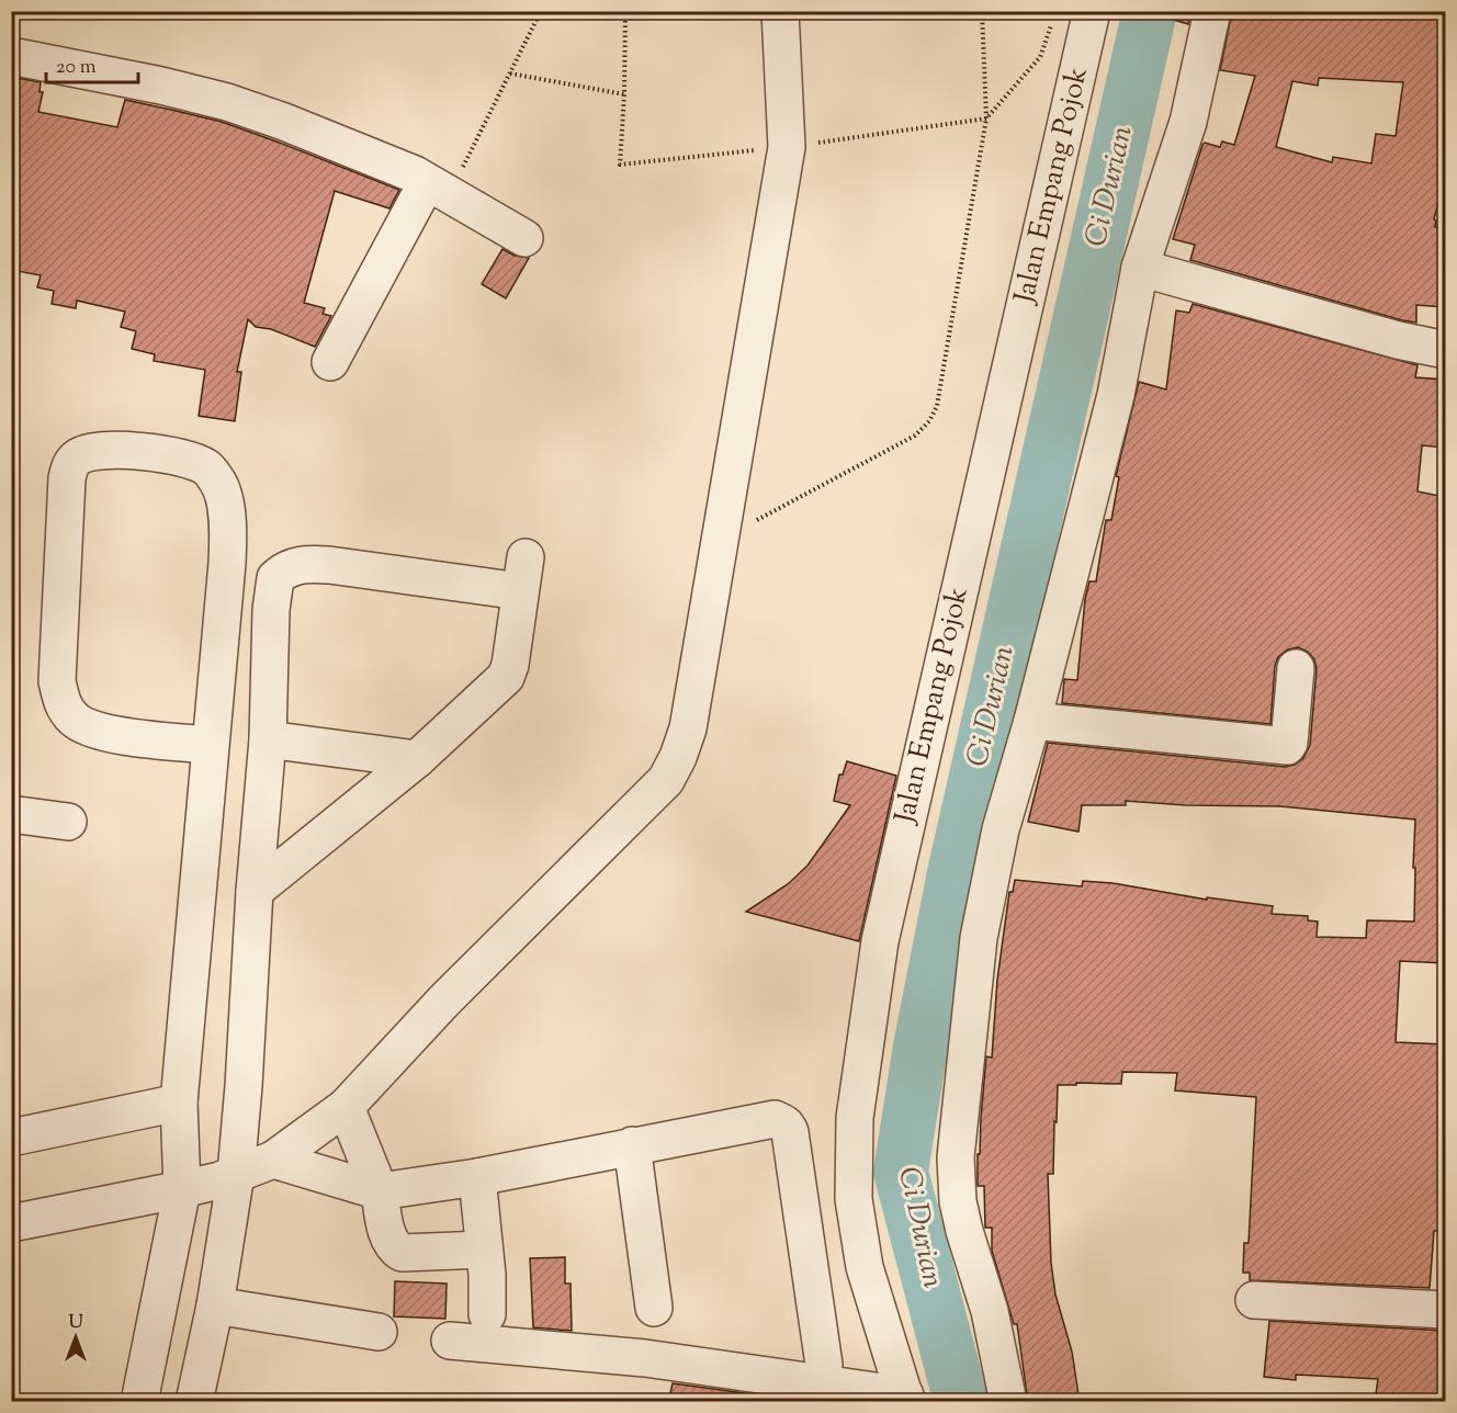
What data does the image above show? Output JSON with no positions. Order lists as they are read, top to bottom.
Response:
{
  "streets": {
    "street": ["Jalan Empang Pojok"]
  },
  "water": ["Ci Durian"],
  "scale_bar": "20 m",
  "north": "top"
}
